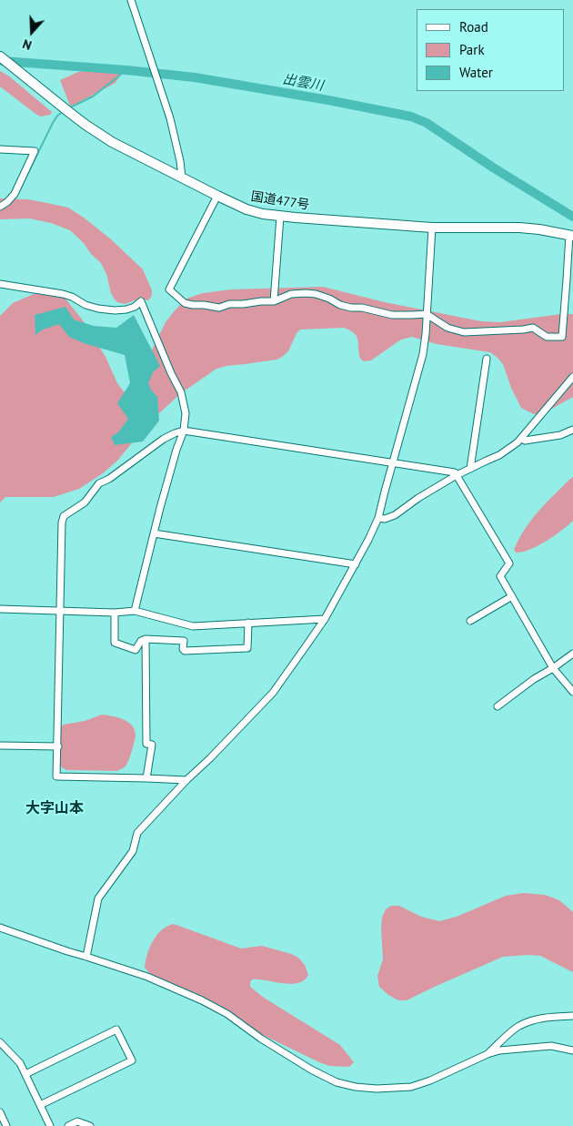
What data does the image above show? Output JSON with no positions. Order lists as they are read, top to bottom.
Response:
{
  "streets": {
    "highway": ["国道477号"]
  },
  "districts": ["大字山本"],
  "water": ["出雲川"],
  "legend": ["Road", "Park", "Water"],
  "north": "bottom"
}
